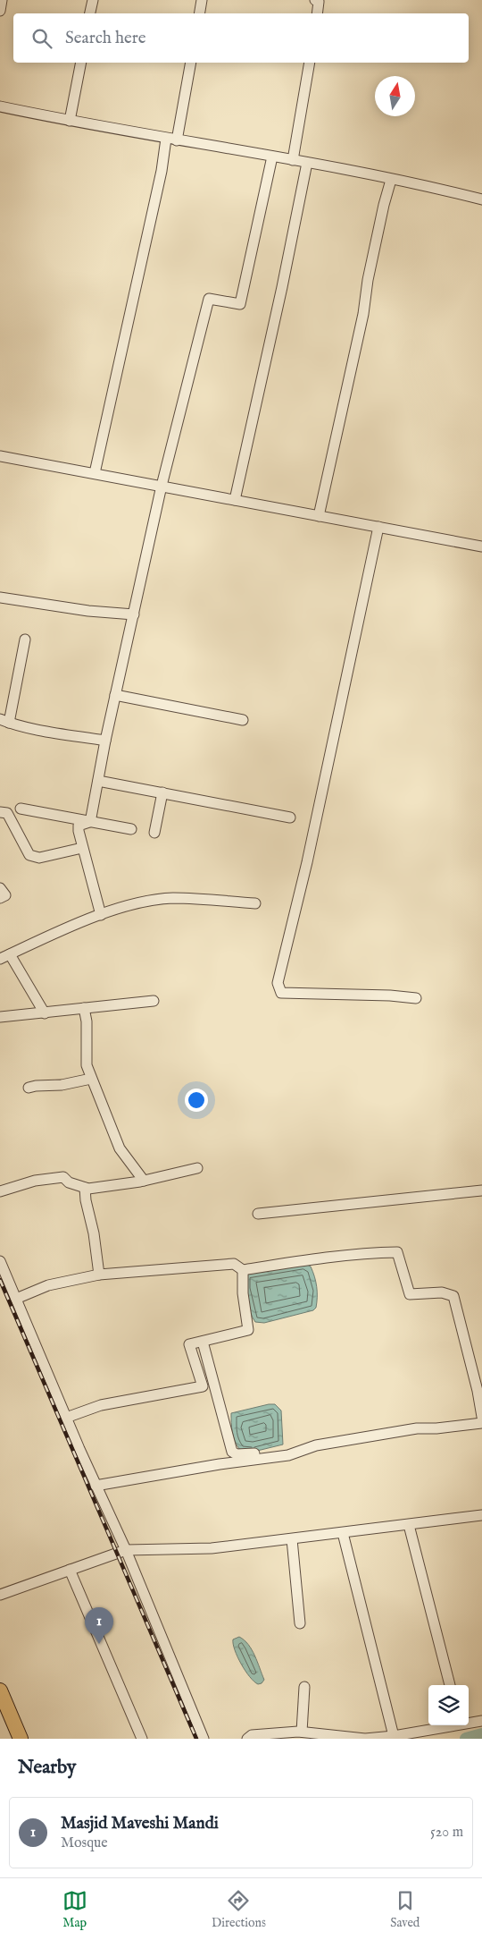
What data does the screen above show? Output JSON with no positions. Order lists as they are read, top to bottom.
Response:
{
  "north": "top",
  "page": {
    "search": "Search here",
    "pins": "1",
    "heading": "Nearby",
    "list": [
      {
        "mark": "1",
        "name": "Masjid Maveshi Mandi",
        "note": "Mosque",
        "value": "520 m"
      }
    ],
    "nav": ["Map", "Directions", "Saved"]
  }
}
